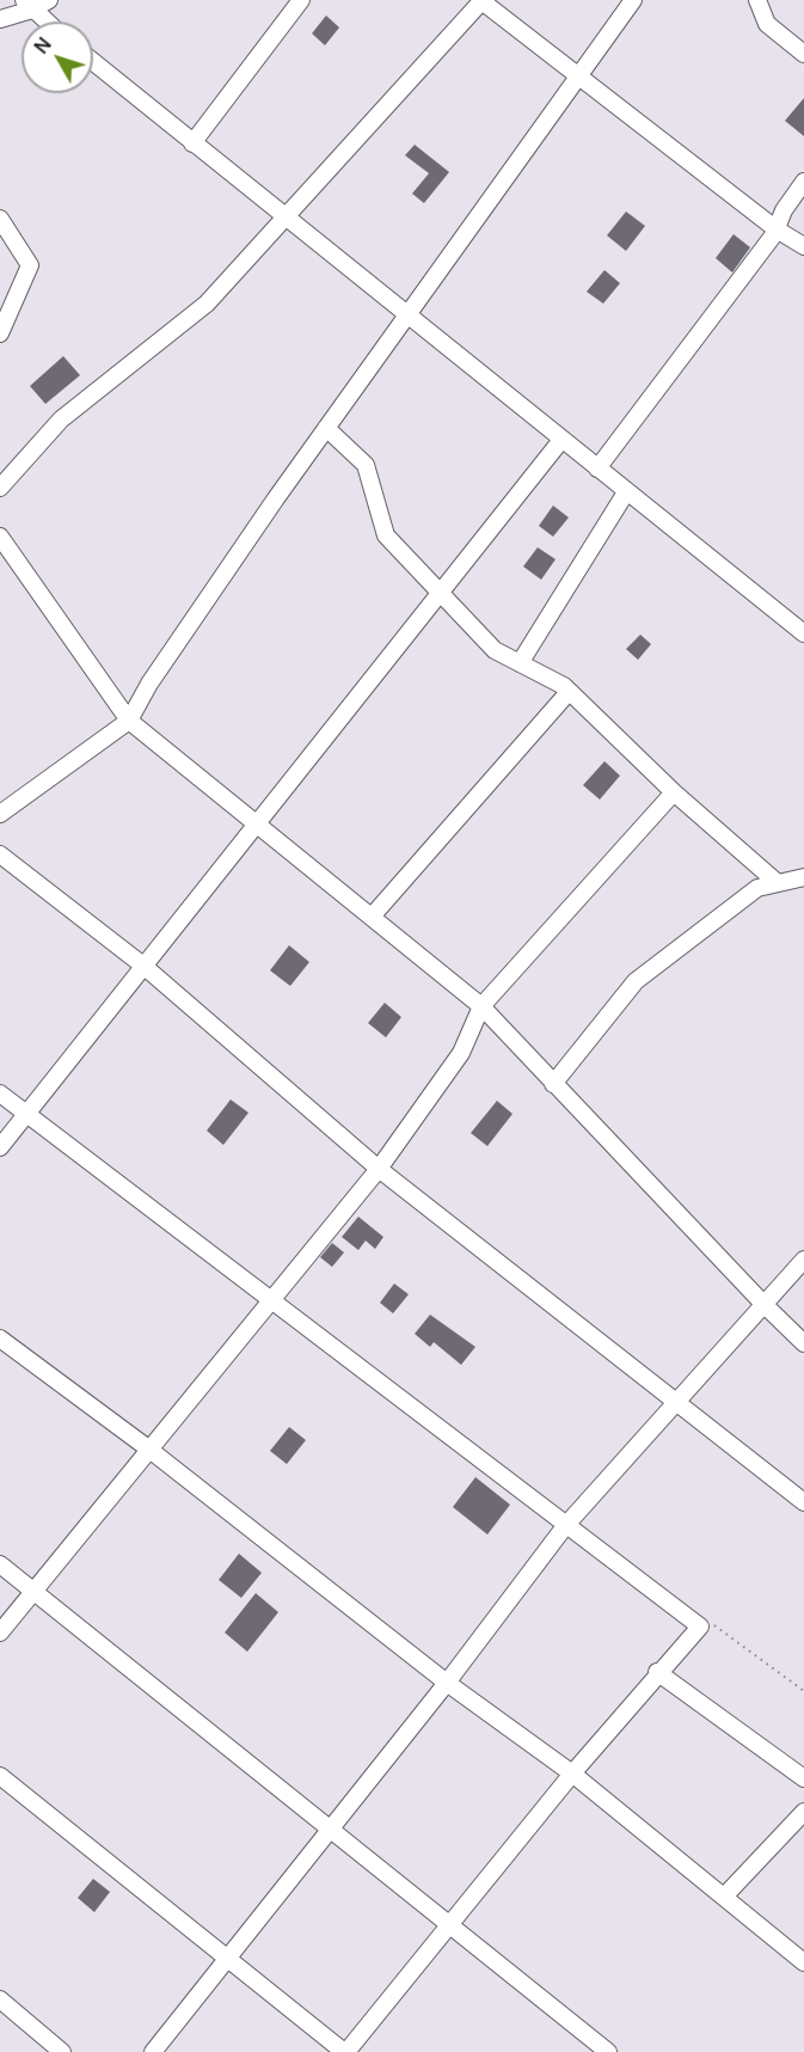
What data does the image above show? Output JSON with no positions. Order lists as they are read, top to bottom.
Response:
{
  "north": "top left"
}
